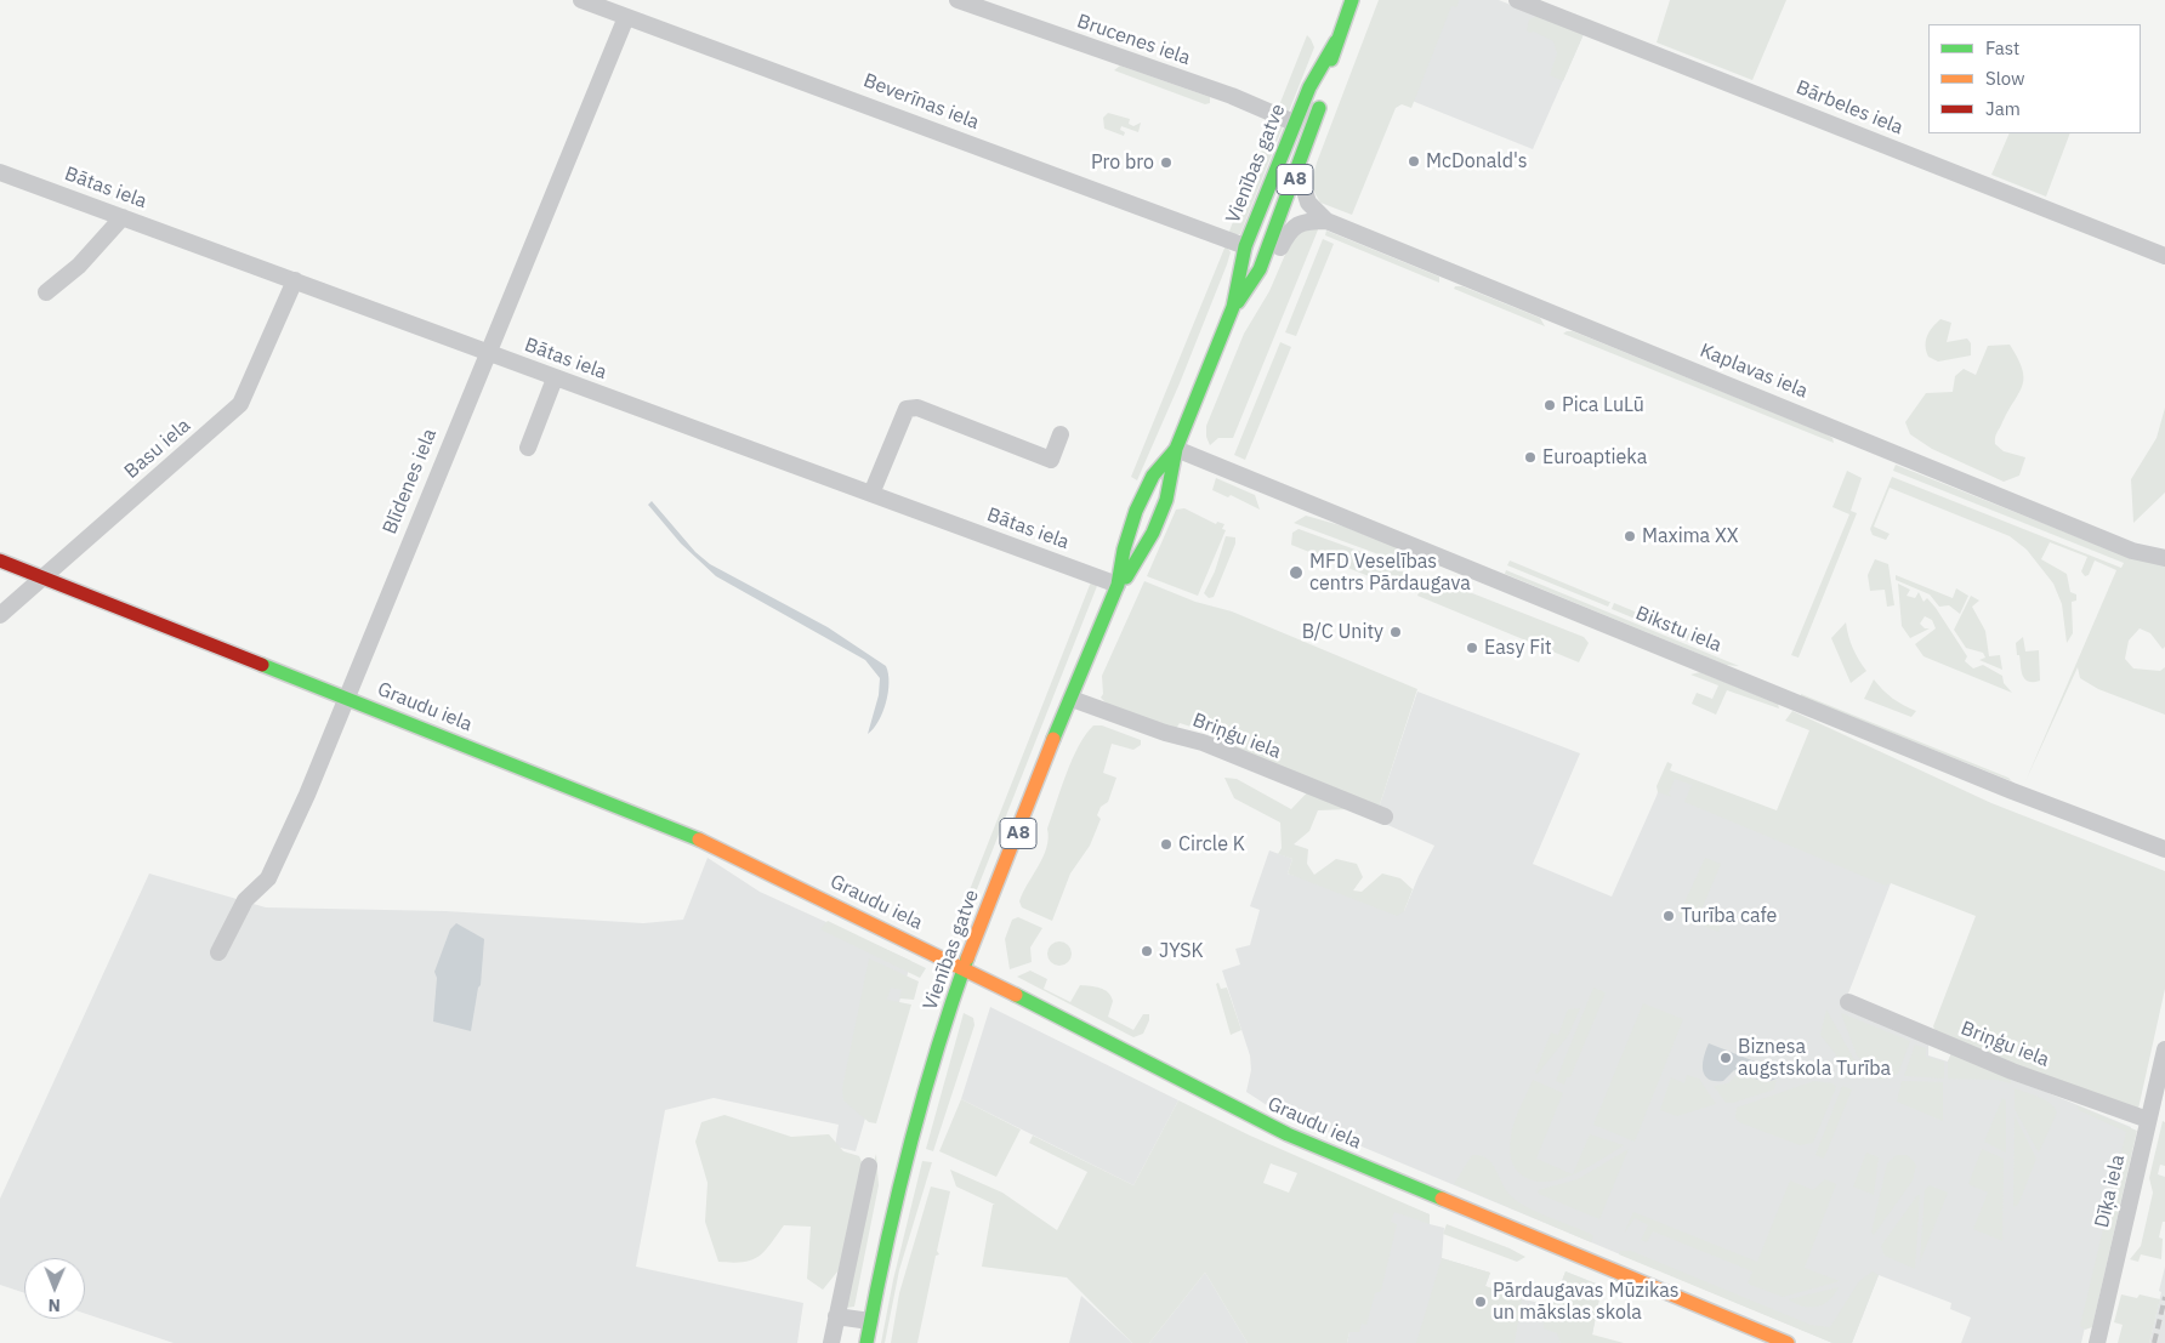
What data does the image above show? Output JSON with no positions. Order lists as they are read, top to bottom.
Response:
{
  "streets": {
    "main road": ["Vienības gatve", "A8", "Graudu iela"],
    "street": [
      "Brucenes iela",
      "Beverīnas iela",
      "Bārbeles iela",
      "Bātas iela",
      "Kaplavas iela",
      "Basu iela",
      "Blīdenes iela",
      "Bikstu iela",
      "Briņģu iela",
      "Dīķa iela"
    ]
  },
  "crossings": [
    ["Brucenes iela", "Vienības gatve"],
    ["Beverīnas iela", "Vienības gatve"],
    ["Beverīnas iela", "Blīdenes iela"],
    ["Vienības gatve", "Bātas iela"],
    ["Vienības gatve", "Kaplavas iela"],
    ["Vienības gatve", "Bikstu iela"],
    ["Vienības gatve", "Graudu iela"],
    ["Vienības gatve", "Briņģu iela"],
    ["Bātas iela", "Basu iela"],
    ["Bātas iela", "Blīdenes iela"],
    ["Basu iela", "Graudu iela"],
    ["Blīdenes iela", "Graudu iela"],
    ["Briņģu iela", "Dīķa iela"]
  ],
  "places": [
    "McDonald's",
    "Pro bro",
    "Pica LuLū",
    "Euroaptieka",
    "Maxima XX",
    "MFD Veselības centrs Pārdaugava",
    "B/C Unity",
    "Easy Fit",
    "Circle K",
    "Turība cafe",
    "JYSK",
    "Biznesa augstskola Turība",
    "Pārdaugavas Mūzikas un mākslas skola"
  ],
  "legend": ["Fast", "Slow", "Jam"],
  "north": "bottom"
}
